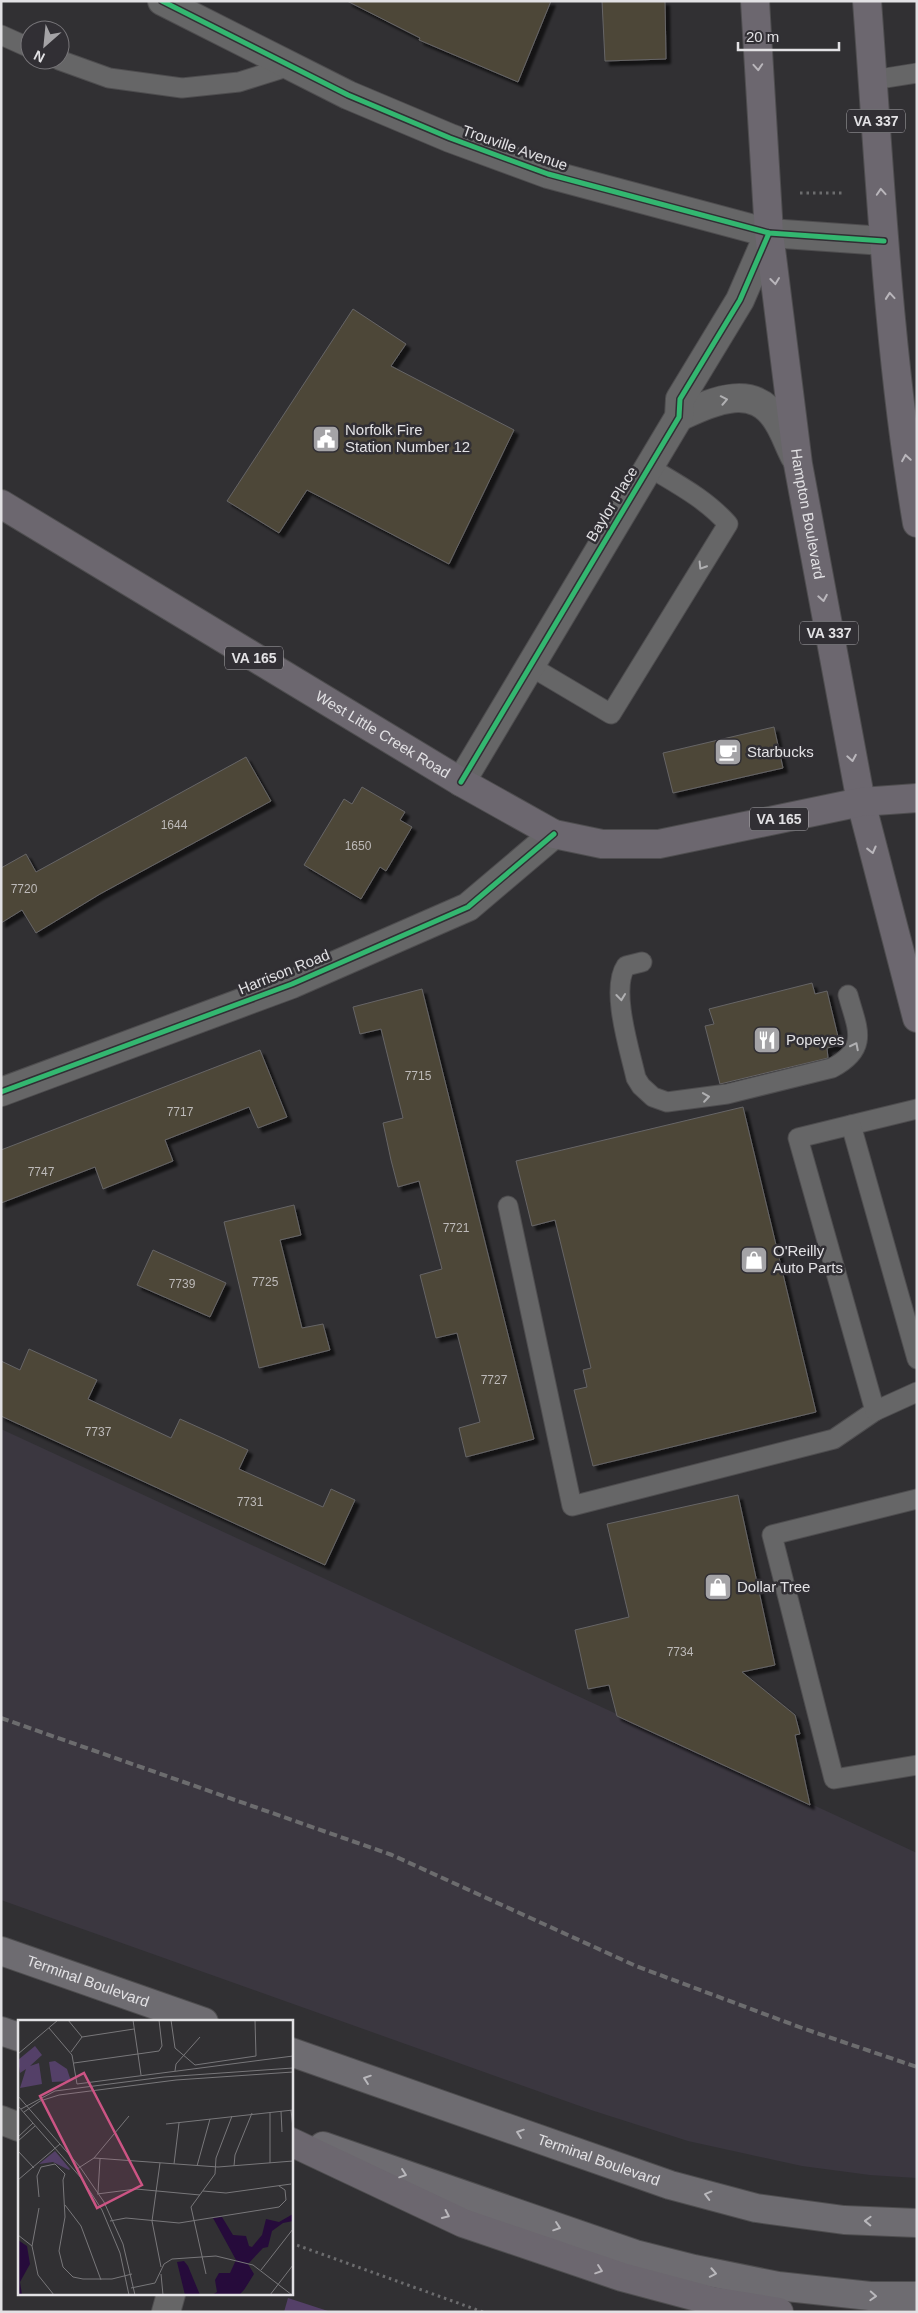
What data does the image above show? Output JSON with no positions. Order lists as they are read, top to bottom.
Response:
{
  "streets": {
    "main road": [
      "VA 337",
      "Hampton Boulevard",
      "VA 165",
      "West Little Creek Road",
      "Terminal Boulevard"
    ],
    "street": ["Trouville Avenue", "Baylor Place", "Harrison Road"]
  },
  "crossings": [
    ["VA 337", "Trouville Avenue"],
    ["Trouville Avenue", "Baylor Place"],
    ["Trouville Avenue", "Hampton Boulevard"],
    ["Baylor Place", "Hampton Boulevard"],
    ["Baylor Place", "West Little Creek Road"],
    ["Hampton Boulevard", "West Little Creek Road"],
    ["West Little Creek Road", "Harrison Road"]
  ],
  "places": {
    "public building": ["Norfolk Fire Station Number 12"],
    "cafe": ["Starbucks"],
    "restaurant": ["Popeyes"],
    "shop": ["O'Reilly Auto Parts", "Dollar Tree"]
  },
  "house_numbers": [
    "1644",
    "1650",
    "7720",
    "7715",
    "7717",
    "7747",
    "7721",
    "7725",
    "7739",
    "7727",
    "7737",
    "7731",
    "7734"
  ],
  "scale_bar": "20 m",
  "north": "bottom left"
}
